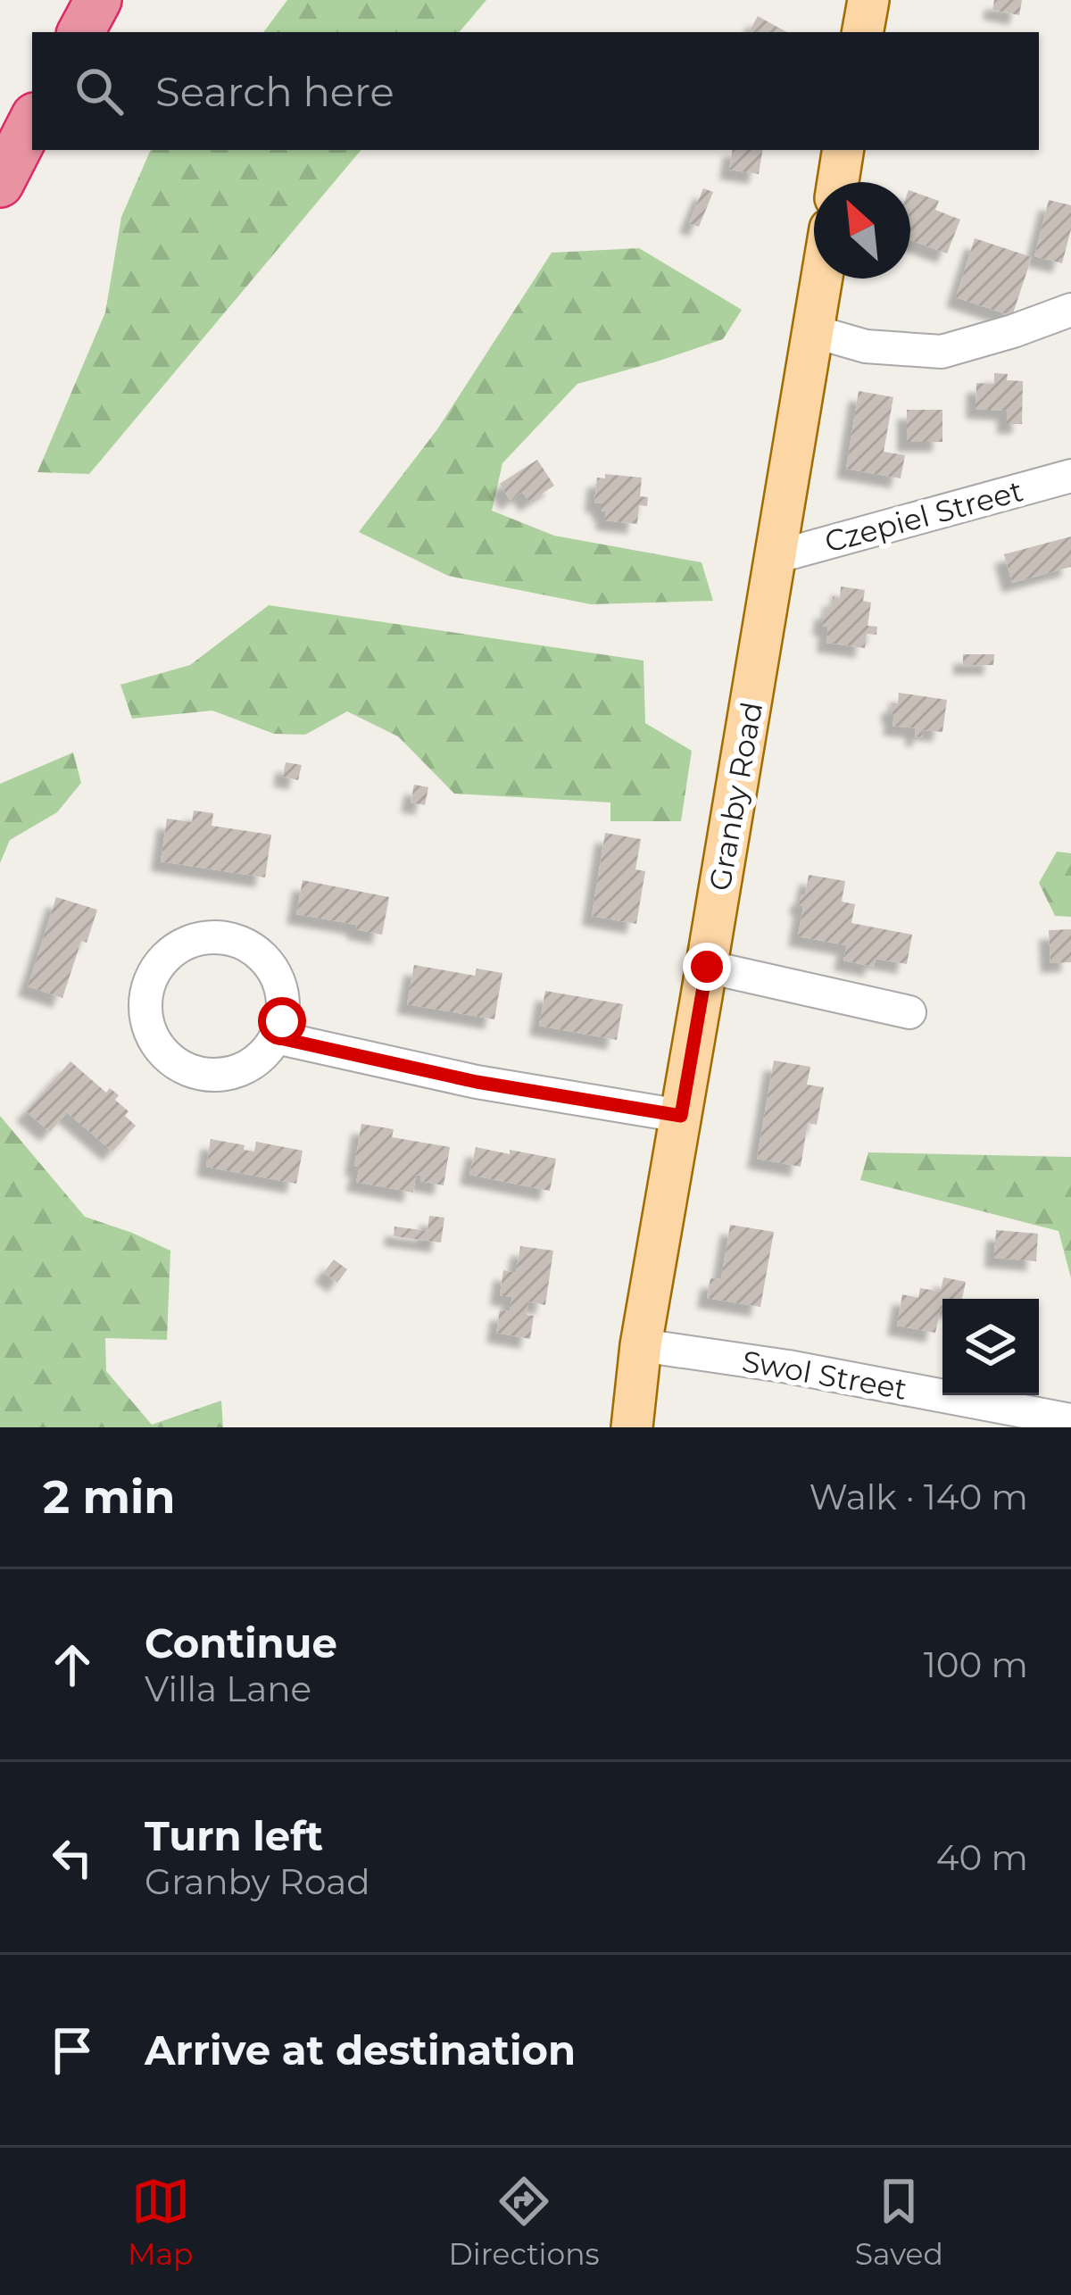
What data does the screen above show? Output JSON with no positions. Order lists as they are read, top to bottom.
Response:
{
  "streets": {
    "main road": ["Granby Road"],
    "street": ["Czepiel Street", "Swol Street"]
  },
  "crossings": [
    ["Czepiel Street", "Granby Road"],
    ["Granby Road", "Swol Street"]
  ],
  "north": "top left",
  "page": {
    "search": "Search here",
    "heading": ["2 min", "Walk · 140 m"],
    "list": [
      ["Continue", "Villa Lane", "100 m"],
      ["Turn left", "Granby Road", "40 m"],
      "Arrive at destination"
    ],
    "nav": ["Map", "Directions", "Saved"]
  }
}
